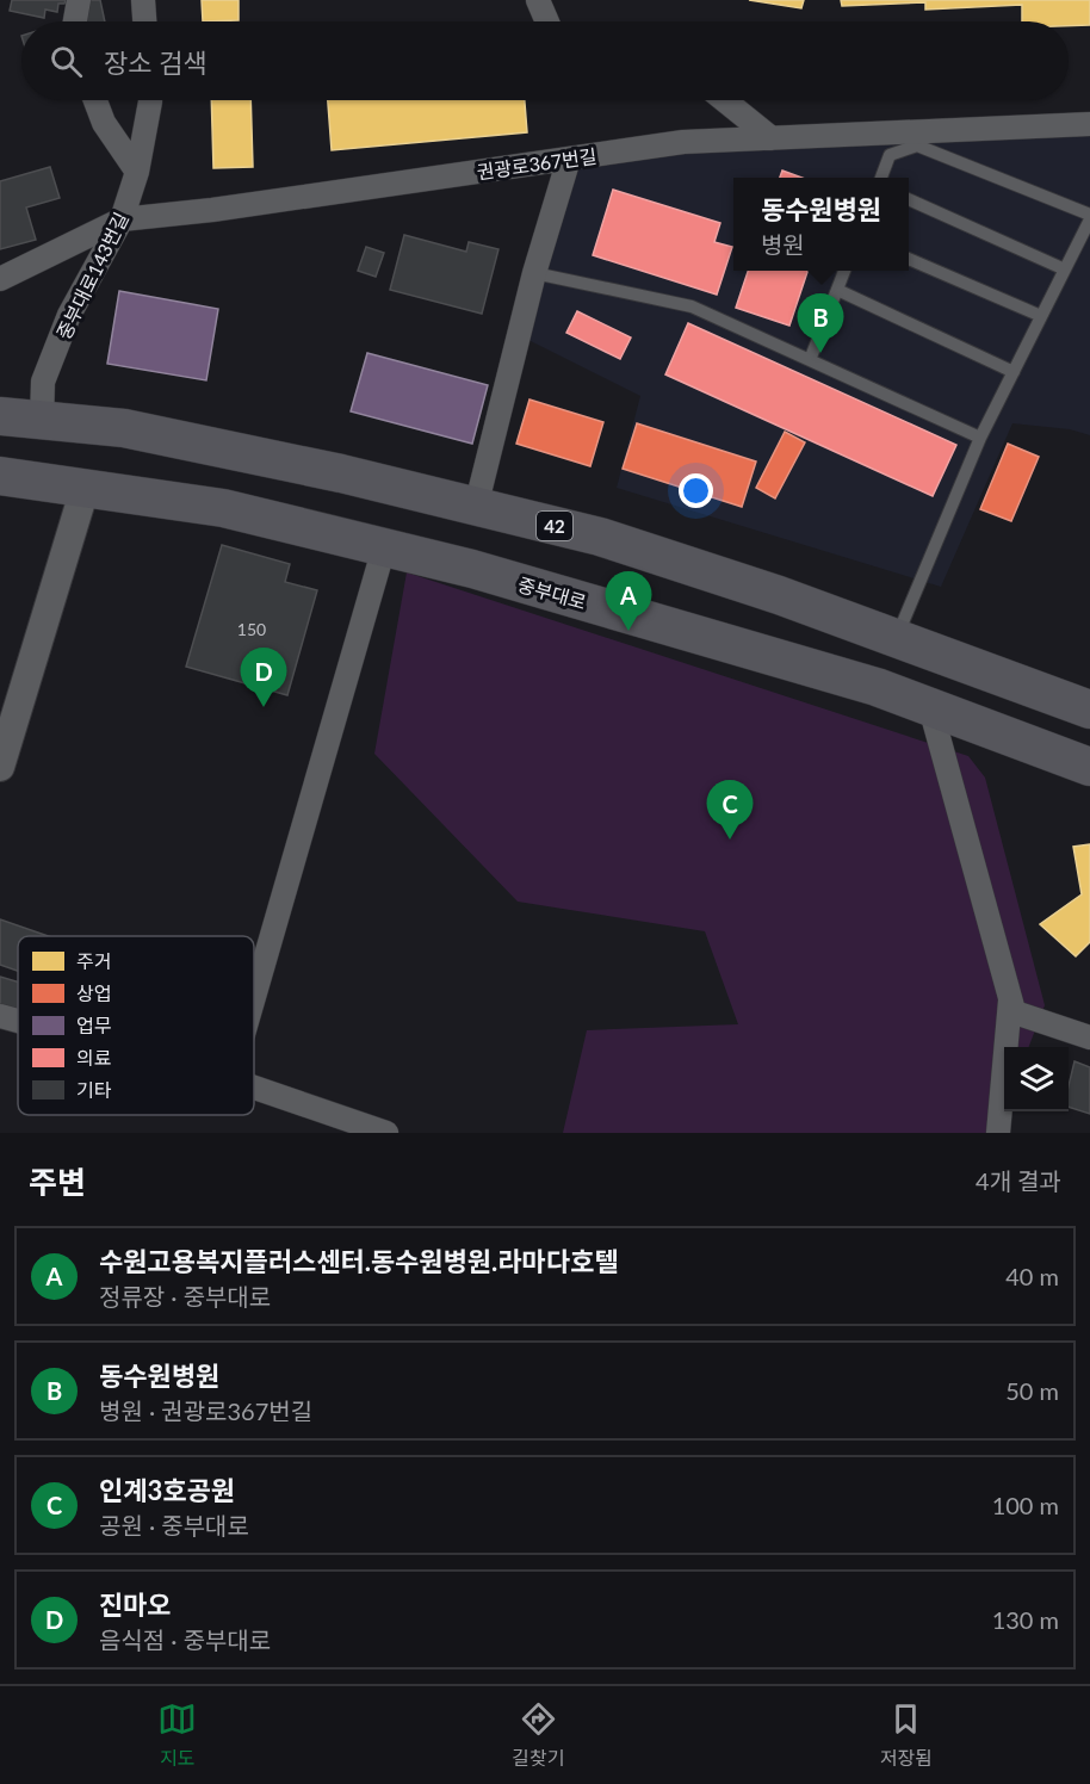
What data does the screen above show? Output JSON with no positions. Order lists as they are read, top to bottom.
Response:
{
  "streets": {
    "main road": ["42", "중부대로"],
    "street": ["권광로367번길", "중부대로143번길"]
  },
  "crossings": [
    ["권광로367번길", "중부대로143번길"],
    ["중부대로143번길", "42"]
  ],
  "house_numbers": ["150"],
  "legend": [
    "주거",
    "상업",
    "업무",
    "의료",
    "기타"
  ],
  "page": {
    "search": "장소 검색",
    "popup": ["동수원병원", "병원"],
    "pins": [
      "B",
      "A",
      "D",
      "C"
    ],
    "heading": ["주변", "4개 결과"],
    "list": [
      {
        "mark": "A",
        "name": "수원고용복지플러스센터.동수원병원.라마다호텔",
        "note": "정류장 · 중부대로",
        "value": "40 m"
      },
      {
        "mark": "B",
        "name": "동수원병원",
        "note": "병원 · 권광로367번길",
        "value": "50 m"
      },
      {
        "mark": "C",
        "name": "인계3호공원",
        "note": "공원 · 중부대로",
        "value": "100 m"
      },
      {
        "mark": "D",
        "name": "진마오",
        "note": "음식점 · 중부대로",
        "value": "130 m"
      }
    ],
    "nav": ["지도", "길찾기", "저장됨"]
  }
}
